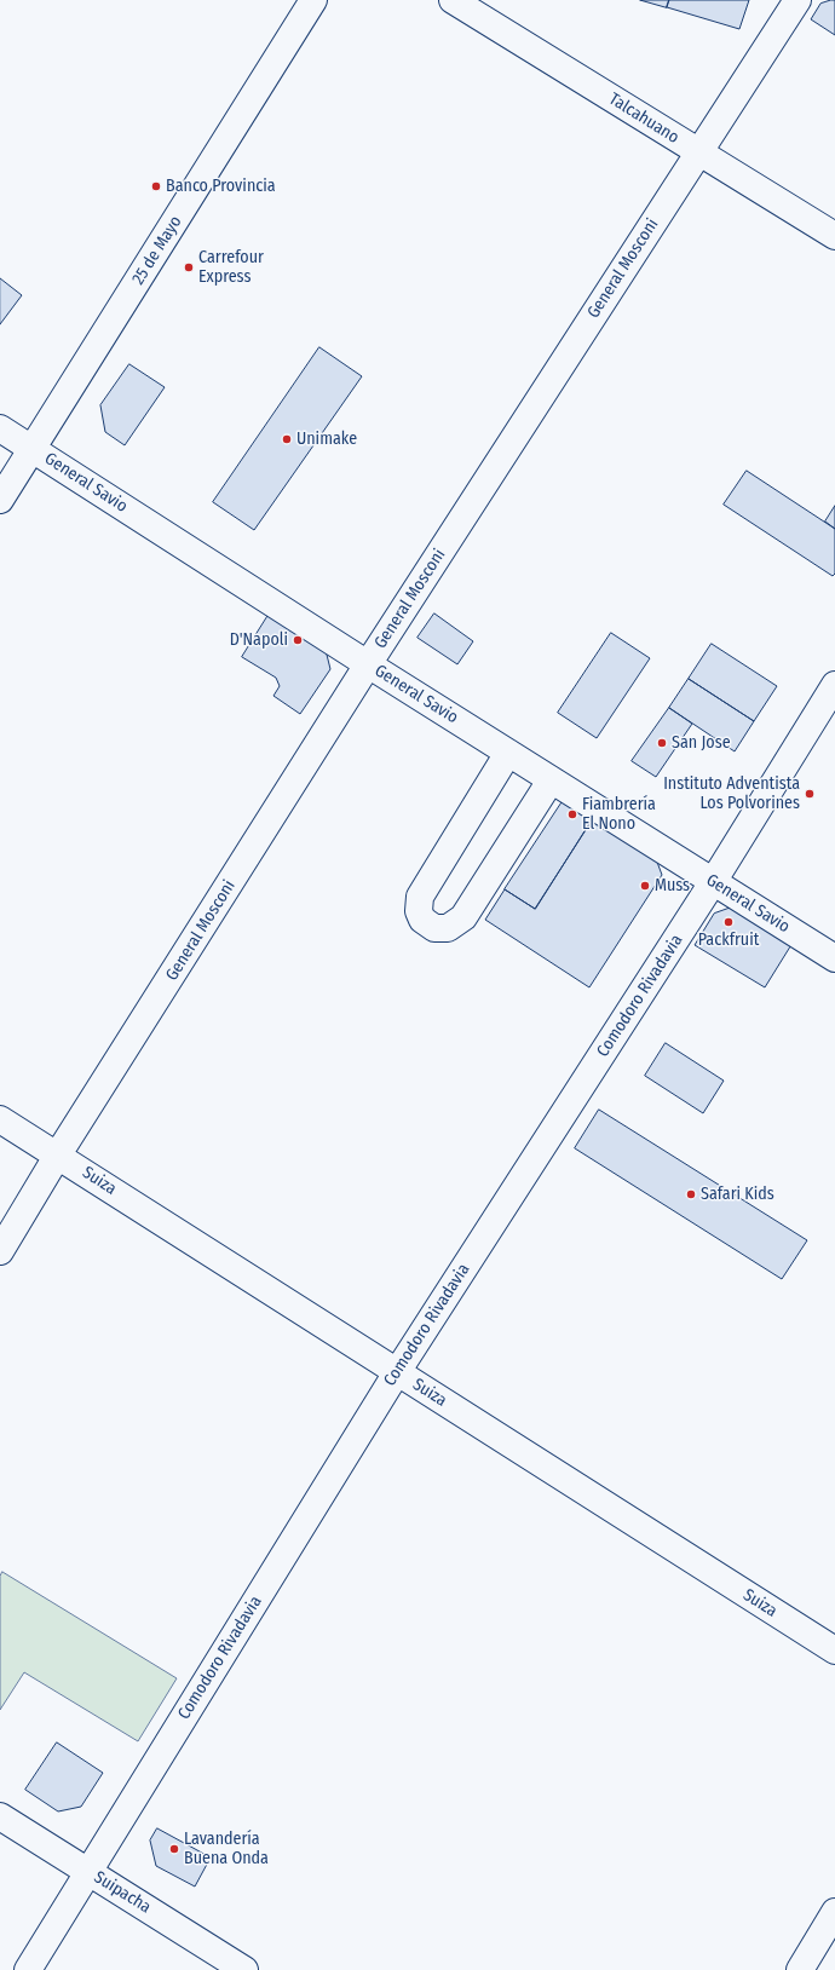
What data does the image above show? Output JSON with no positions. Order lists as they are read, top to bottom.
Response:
{
  "streets": {
    "street": [
      "Talcahuano",
      "25 de Mayo",
      "General Mosconi",
      "General Savio",
      "Comodoro Rivadavia",
      "Suiza",
      "Suipacha"
    ]
  },
  "crossings": [
    ["Talcahuano", "General Mosconi"],
    ["25 de Mayo", "General Savio"],
    ["General Mosconi", "General Savio"],
    ["General Mosconi", "Suiza"],
    ["General Savio", "Comodoro Rivadavia"],
    ["Comodoro Rivadavia", "Suiza"],
    ["Comodoro Rivadavia", "Suipacha"]
  ],
  "places": [
    "Banco Provincia",
    "Carrefour Express",
    "Unimake",
    "D'Napoli",
    "San Jose",
    "Instituto Adventista Los Polvorines",
    "Fiambrería El Nono",
    "Muss",
    "Packfruit",
    "Safari Kids",
    "Lavandería Buena Onda"
  ]
}
